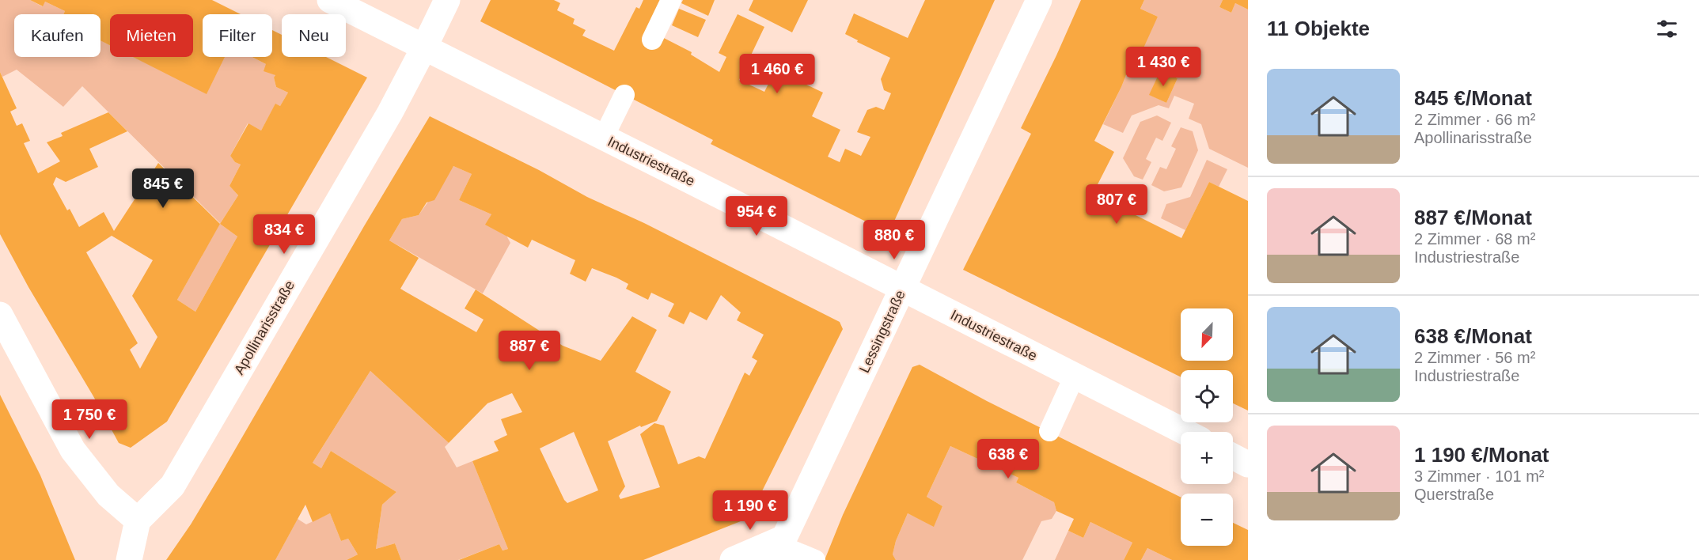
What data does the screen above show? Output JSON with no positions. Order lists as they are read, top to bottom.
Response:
{
  "streets": {
    "street": ["Industriestraße", "Apollinarisstraße", "Lessingstraße"]
  },
  "crossings": [
    ["Industriestraße", "Apollinarisstraße"],
    ["Industriestraße", "Lessingstraße"]
  ],
  "north": "bottom left",
  "page": {
    "heading": "11 Objekte",
    "chip": [
      "Kaufen",
      "Mieten",
      "Filter",
      "Neu"
    ],
    "price": [
      "1 430 €",
      "1 460 €",
      "845 €",
      "807 €",
      "954 €",
      "834 €",
      "880 €",
      "887 €",
      "1 750 €",
      "638 €",
      "1 190 €"
    ],
    "list": [
      {
        "name": "845 €/Monat",
        "note": "2 Zimmer · 66 m² · Apollinarisstraße"
      },
      {
        "name": "887 €/Monat",
        "note": "2 Zimmer · 68 m² · Industriestraße"
      },
      {
        "name": "638 €/Monat",
        "note": "2 Zimmer · 56 m² · Industriestraße"
      },
      {
        "name": "1 190 €/Monat",
        "note": "3 Zimmer · 101 m² · Querstraße"
      }
    ],
    "map_buttons": ["+", "−"]
  }
}
